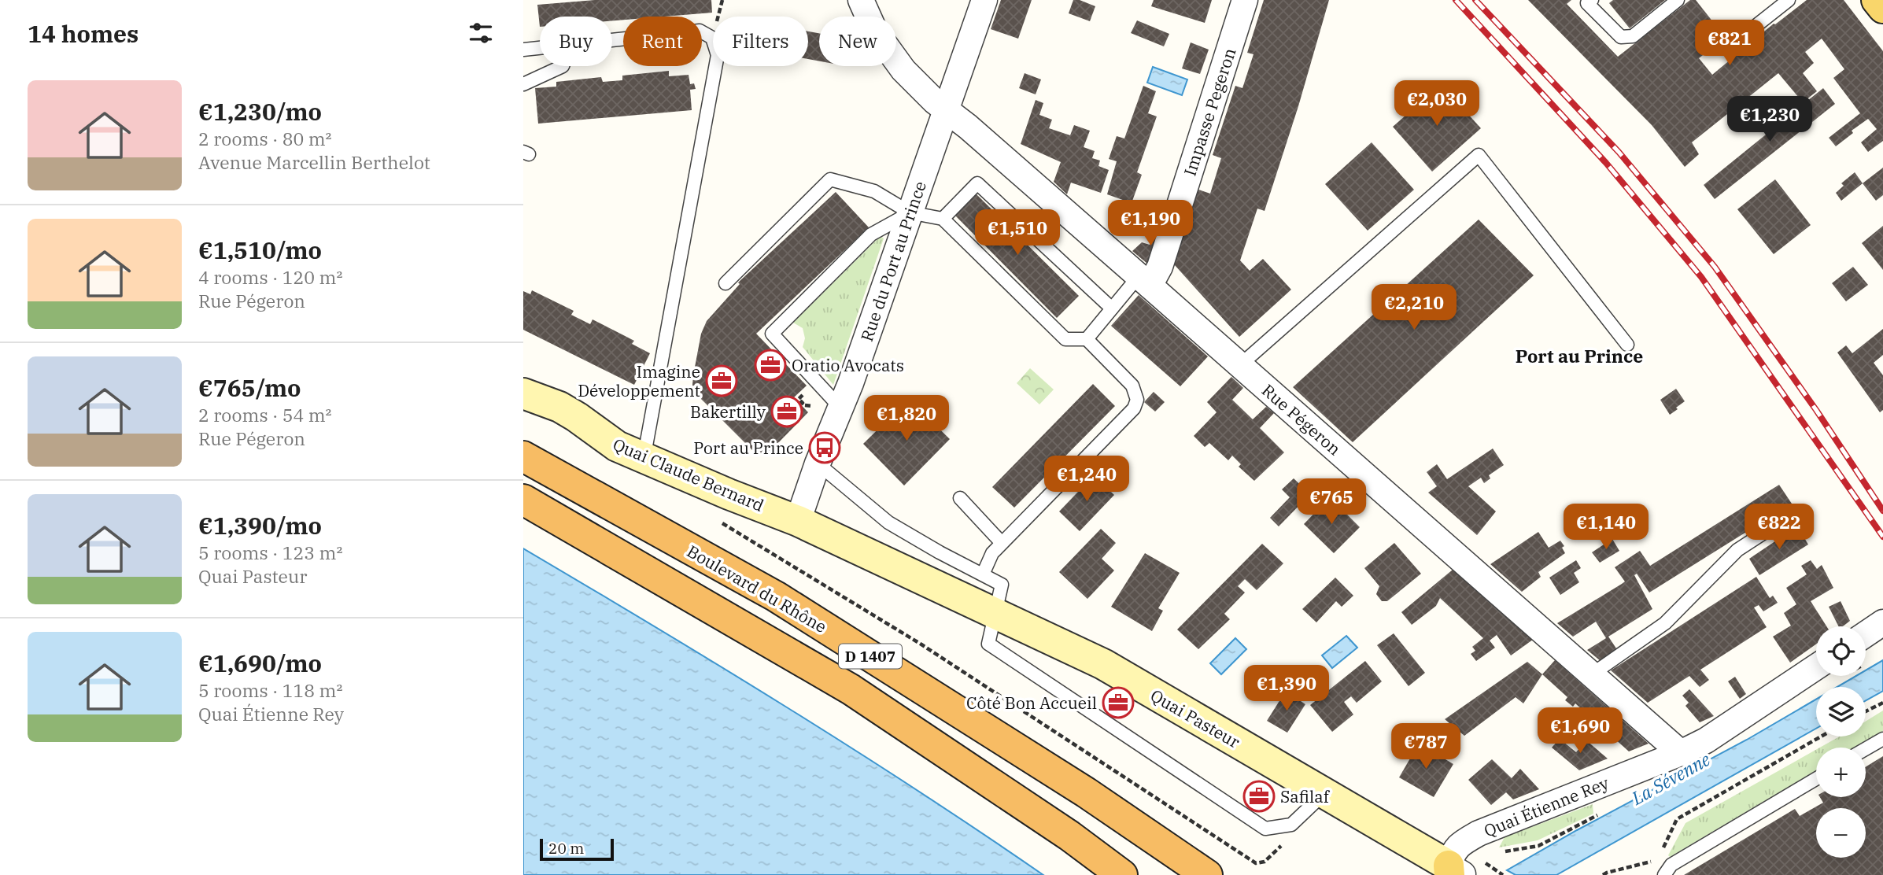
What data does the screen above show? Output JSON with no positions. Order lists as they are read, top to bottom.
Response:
{
  "streets": {
    "highway": ["Boulevard du Rhône", "D 1407"],
    "main road": ["Quai Claude Bernard", "Quai Pasteur"],
    "street": [
      "Impasse Pegeron",
      "Rue du Port au Prince",
      "Rue Pégeron",
      "Quai Étienne Rey"
    ]
  },
  "crossings": [
    ["Impasse Pegeron", "Rue Pégeron"],
    ["Rue du Port au Prince", "Rue Pégeron"],
    ["Rue du Port au Prince", "Quai Claude Bernard"],
    ["Rue du Port au Prince", "Quai Pasteur"],
    ["Rue Pégeron", "Quai Étienne Rey"],
    ["Quai Claude Bernard", "Quai Pasteur"],
    ["Quai Pasteur", "Quai Étienne Rey"]
  ],
  "districts": ["Port au Prince"],
  "water": ["La Sévenne"],
  "places": {
    "office": [
      "Oratio Avocats",
      "Imagine Développement",
      "Bakertilly",
      "Côté Bon Accueil",
      "Safilaf"
    ],
    "bus stop": ["Port au Prince"]
  },
  "scale_bar": "20 m",
  "page": {
    "heading": "14 homes",
    "chip": [
      "Buy",
      "Rent",
      "Filters",
      "New"
    ],
    "price": [
      "€821",
      "€2,030",
      "€1,230",
      "€1,190",
      "€1,510",
      "€2,210",
      "€1,820",
      "€1,240",
      "€765",
      "€1,140",
      "€822",
      "€1,390",
      "€1,690",
      "€787"
    ],
    "list": [
      {
        "name": "€1,230/mo",
        "note": "2 rooms · 80 m² · Avenue Marcellin Berthelot"
      },
      {
        "name": "€1,510/mo",
        "note": "4 rooms · 120 m² · Rue Pégeron"
      },
      {
        "name": "€765/mo",
        "note": "2 rooms · 54 m² · Rue Pégeron"
      },
      {
        "name": "€1,390/mo",
        "note": "5 rooms · 123 m² · Quai Pasteur"
      },
      {
        "name": "€1,690/mo",
        "note": "5 rooms · 118 m² · Quai Étienne Rey"
      }
    ],
    "map_buttons": ["+", "−"],
    "scale": "20 m"
  }
}
